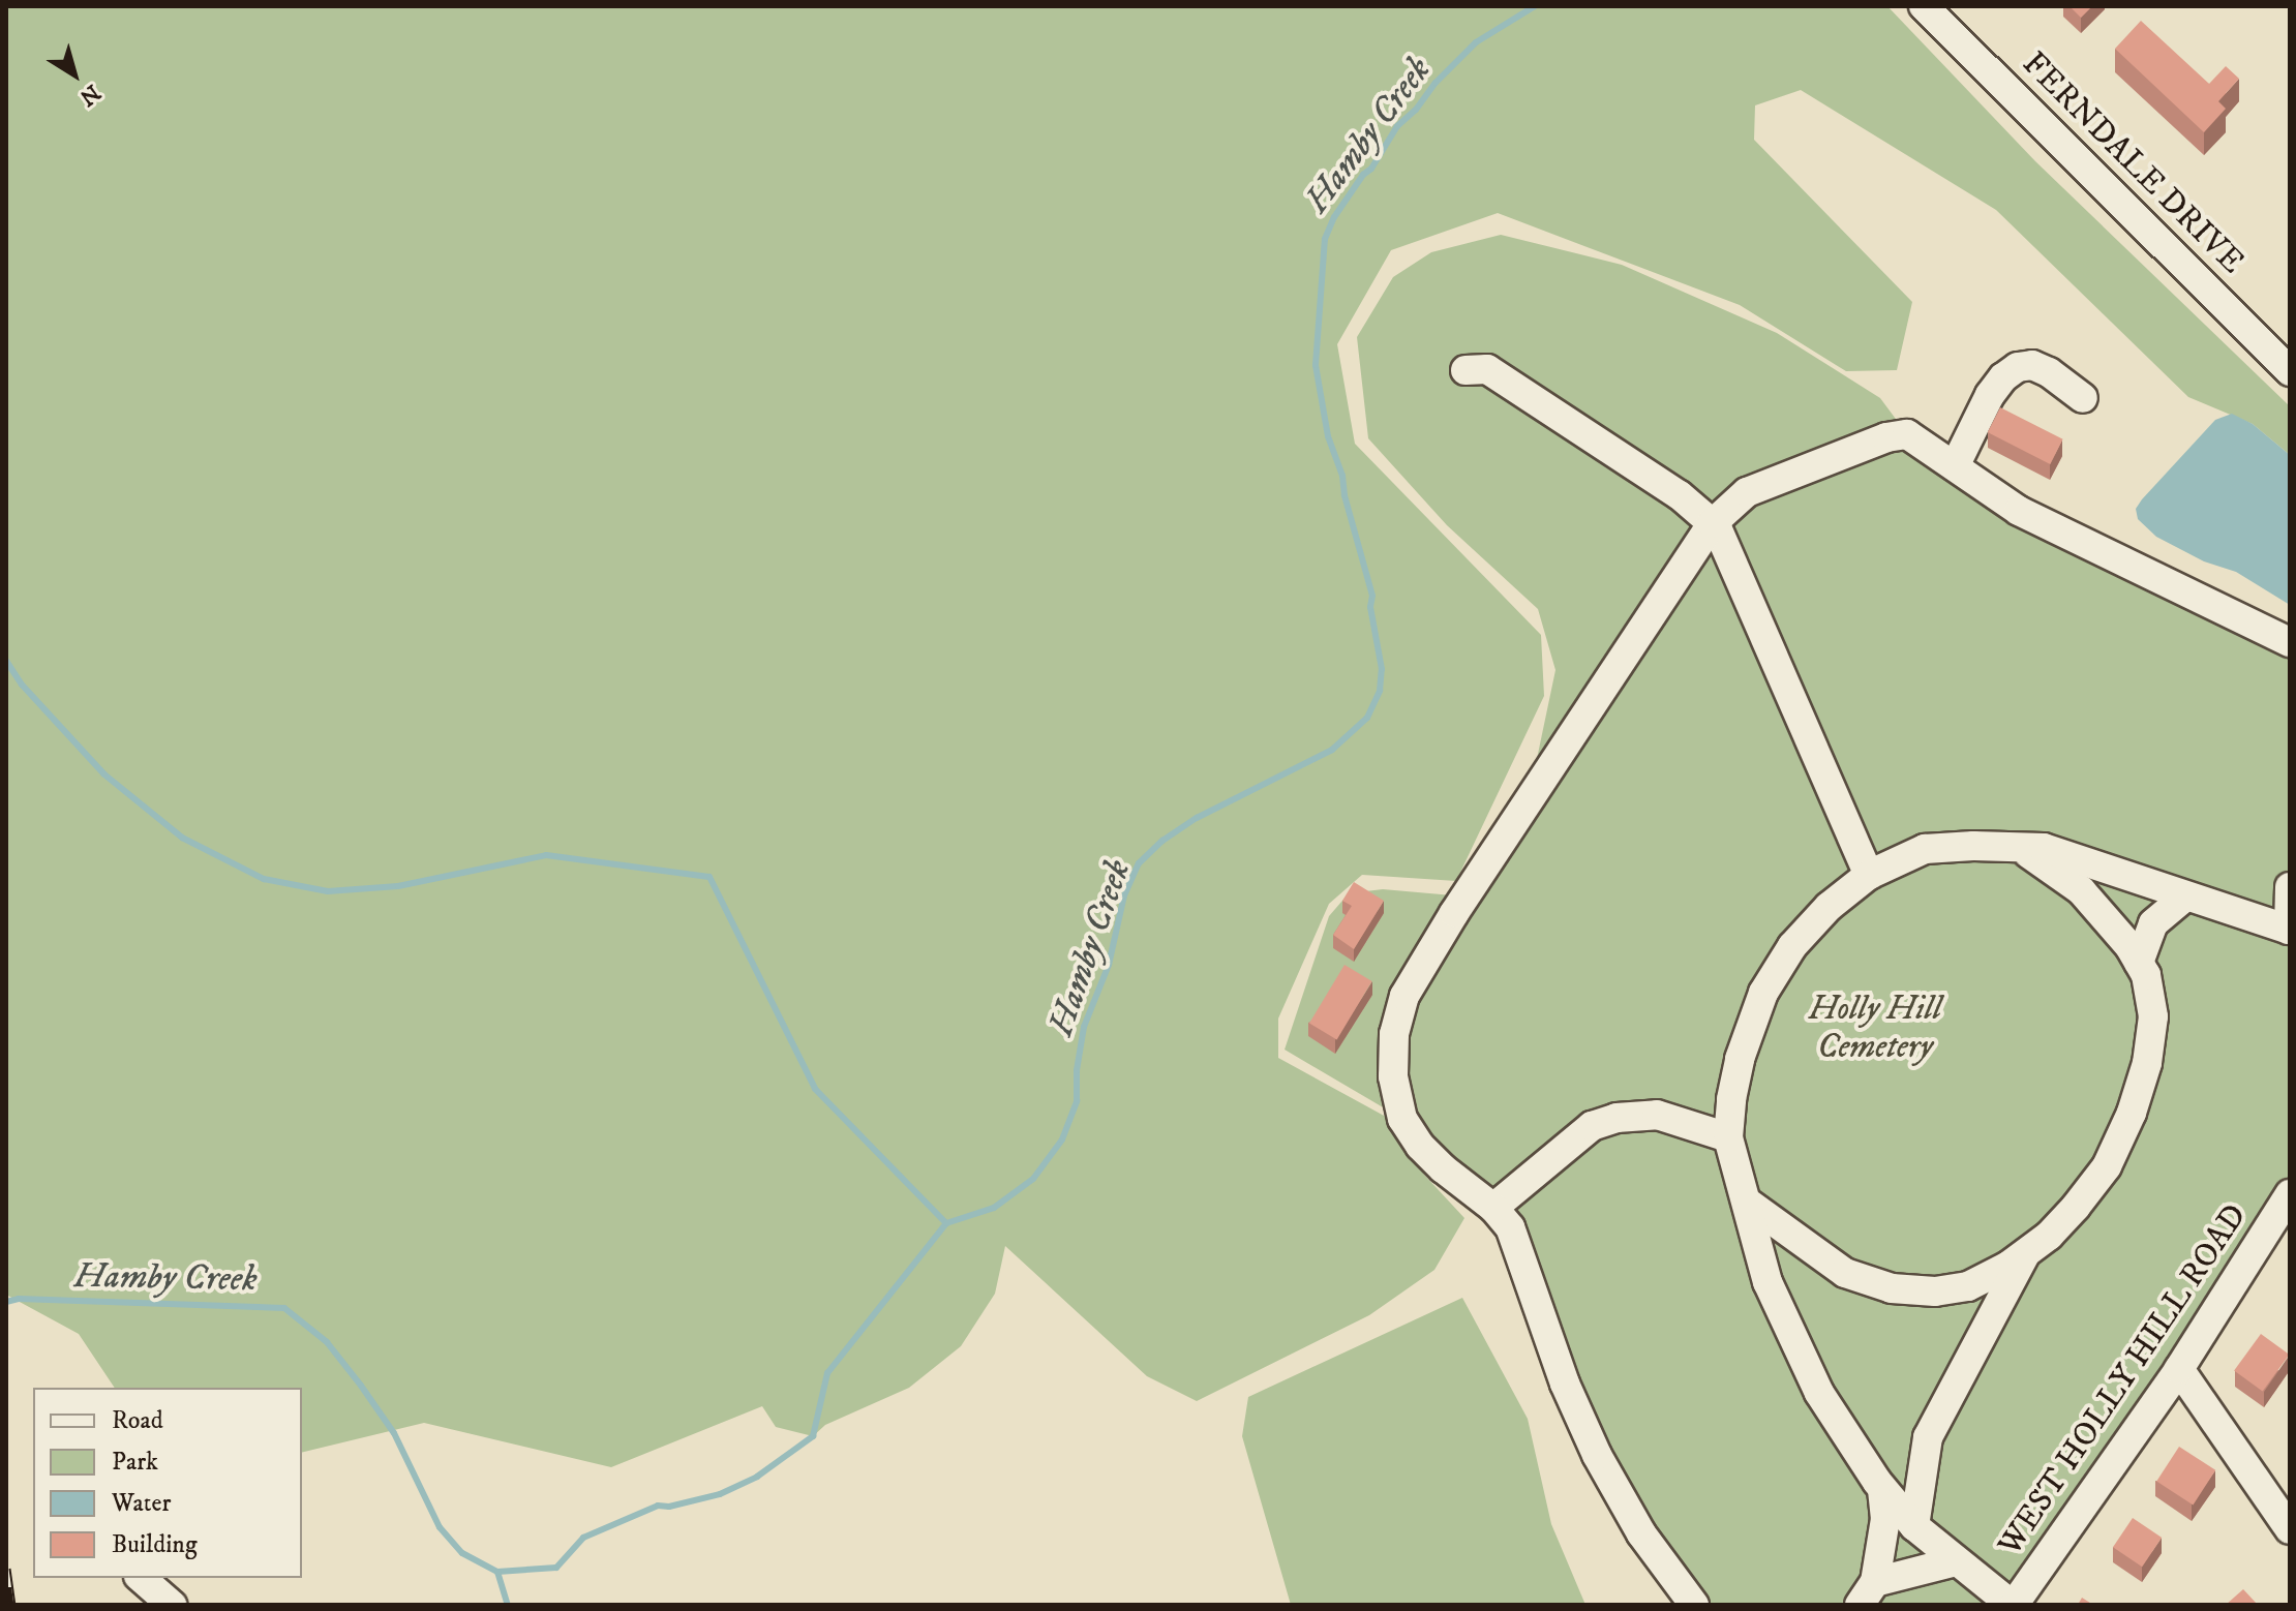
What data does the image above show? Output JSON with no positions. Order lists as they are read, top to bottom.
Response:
{
  "streets": {
    "street": ["FERNDALE DRIVE", "WEST HOLLY HILL ROAD"]
  },
  "water": ["Hamby Creek"],
  "parks": ["Holly Hill Cemetery"],
  "legend": [
    "Road",
    "Park",
    "Water",
    "Building"
  ],
  "north": "bottom right"
}
